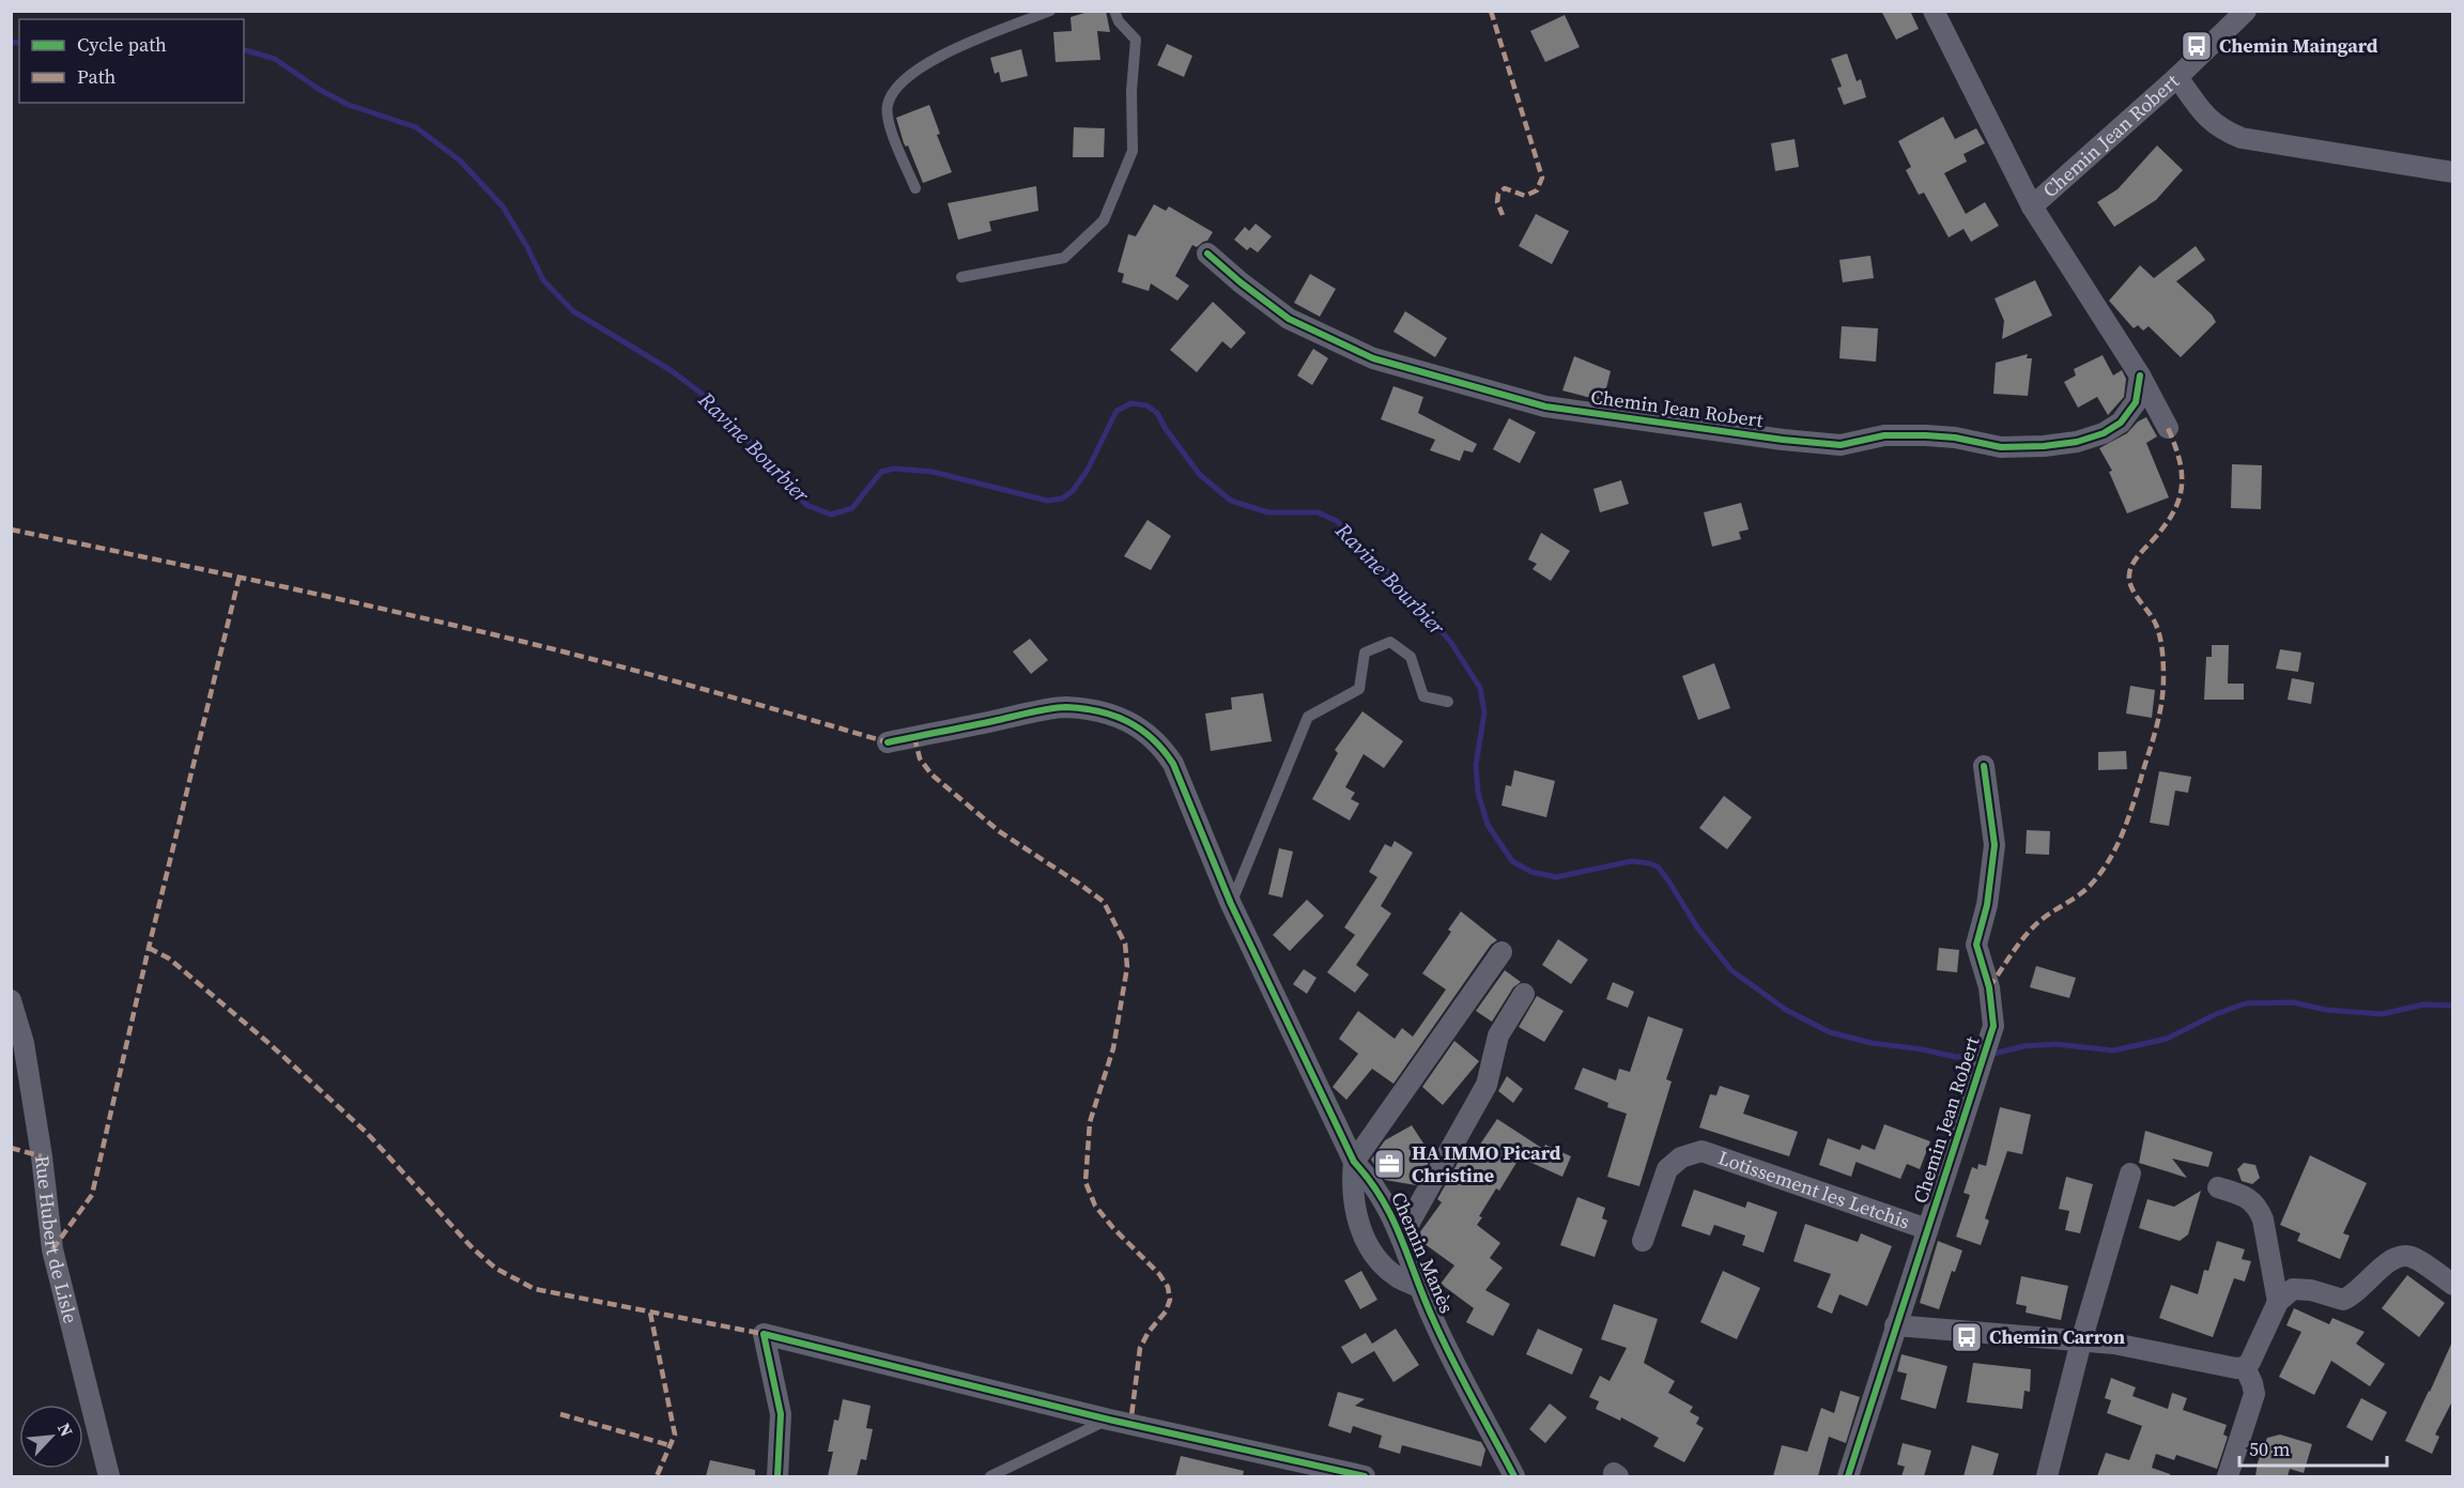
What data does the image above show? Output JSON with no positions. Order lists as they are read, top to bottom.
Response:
{
  "streets": {
    "street": [
      "Chemin Jean Robert",
      "Lotissement les Letchis",
      "Rue Hubert de Lisle",
      "Chemin Manès"
    ]
  },
  "crossings": [
    ["Chemin Jean Robert", "Lotissement les Letchis"]
  ],
  "water": ["Ravine Bourbier"],
  "places": {
    "bus stop": ["Chemin Maingard", "Chemin Carron"],
    "office": ["HA IMMO Picard Christine"]
  },
  "legend": ["Cycle path", "Path"],
  "scale_bar": "50 m",
  "north": "top right"
}
